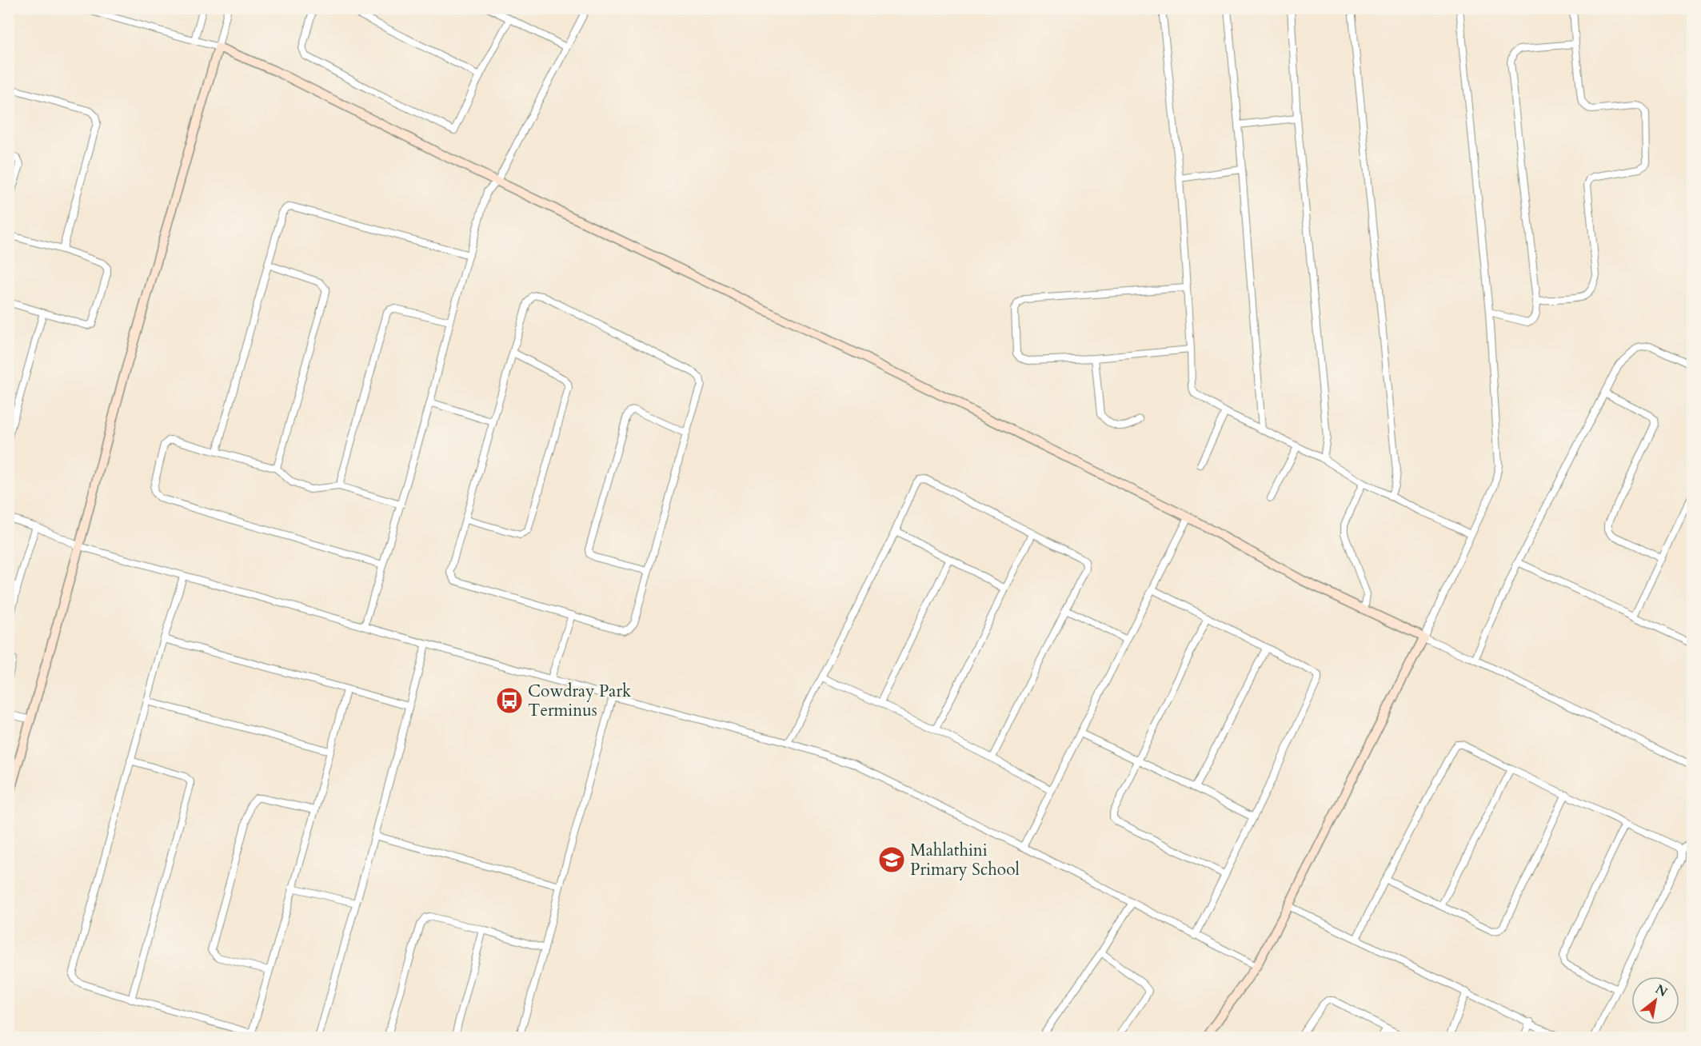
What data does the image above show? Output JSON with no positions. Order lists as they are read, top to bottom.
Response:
{
  "places": {
    "bus stop": ["Cowdray Park Terminus"],
    "school or university": ["Mahlathini Primary School"]
  },
  "north": "top right"
}
